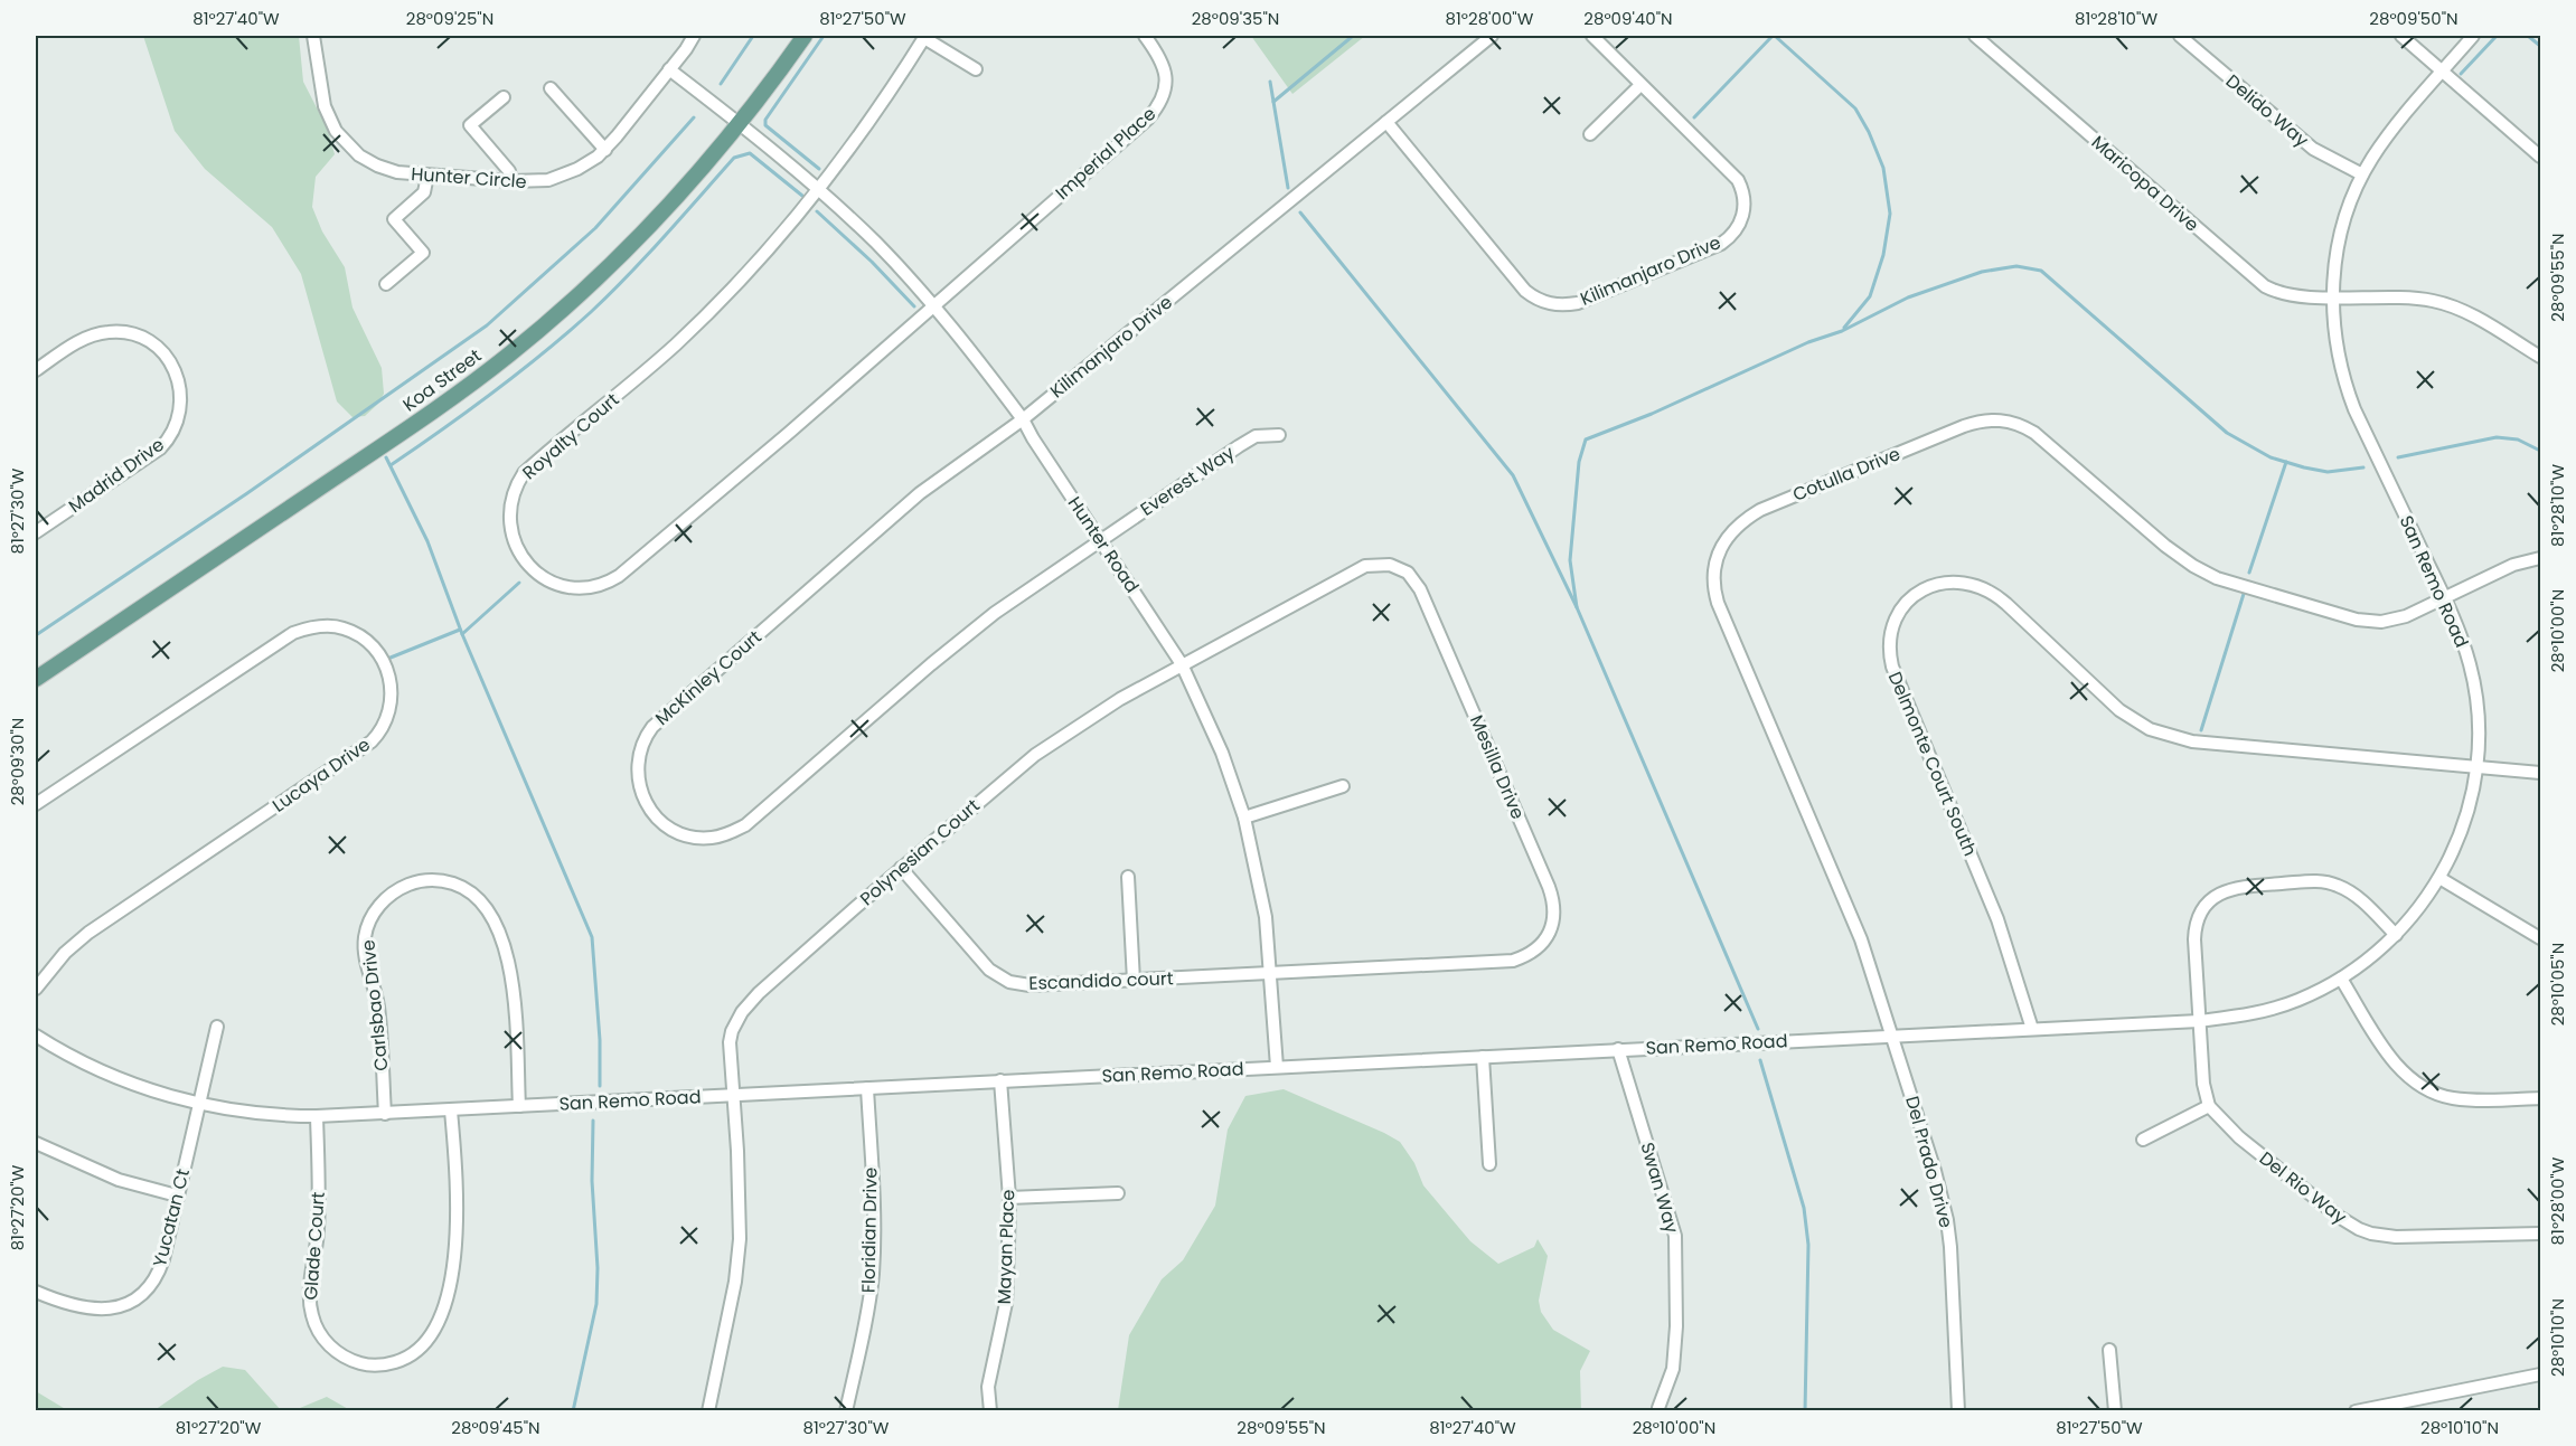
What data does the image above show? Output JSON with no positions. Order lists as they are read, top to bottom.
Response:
{
  "streets": {
    "main road": ["Koa Street"],
    "street": [
      "Delido Way",
      "Imperial Place",
      "Hunter Circle",
      "Maricopa Drive",
      "Kilimanjaro Drive",
      "Royalty Court",
      "Cotulla Drive",
      "Madrid Drive",
      "Everest Way",
      "Hunter Road",
      "San Remo Road",
      "McKinley Court",
      "Delmonte Court South",
      "Mesilla Drive",
      "Lucaya Drive",
      "Polynesian Court",
      "Escandido court",
      "Carlsbao Drive",
      "Del Prado Drive",
      "Swan Way",
      "Del Rio Way",
      "Yucatan Ct",
      "Floridian Drive",
      "Glade Court",
      "Mayan Place"
    ]
  },
  "crossings": [
    ["Delido Way", "San Remo Road"],
    ["Imperial Place", "Royalty Court"],
    ["Imperial Place", "Hunter Road"],
    ["Maricopa Drive", "San Remo Road"],
    ["Kilimanjaro Drive", "Hunter Road"],
    ["Kilimanjaro Drive", "McKinley Court"],
    ["Koa Street", "Hunter Road"],
    ["Royalty Court", "Hunter Road"],
    ["Cotulla Drive", "San Remo Road"],
    ["Cotulla Drive", "Del Prado Drive"],
    ["Everest Way", "Hunter Road"],
    ["Everest Way", "McKinley Court"],
    ["Hunter Road", "San Remo Road"],
    ["Hunter Road", "McKinley Court"],
    ["Hunter Road", "Mesilla Drive"],
    ["Hunter Road", "Polynesian Court"],
    ["Hunter Road", "Escandido court"],
    ["San Remo Road", "Delmonte Court South"],
    ["San Remo Road", "Polynesian Court"],
    ["San Remo Road", "Carlsbao Drive"],
    ["San Remo Road", "Del Prado Drive"],
    ["San Remo Road", "Swan Way"],
    ["San Remo Road", "Yucatan Ct"],
    ["San Remo Road", "Floridian Drive"],
    ["San Remo Road", "Glade Court"],
    ["San Remo Road", "Mayan Place"],
    ["Mesilla Drive", "Polynesian Court"],
    ["Mesilla Drive", "Escandido court"],
    ["Polynesian Court", "Escandido court"]
  ],
  "coordinates": [
    "81°27'40\"W",
    "28°09'25\"N",
    "81°27'50\"W",
    "28°09'35\"N",
    "81°28'00\"W",
    "28°09'40\"N",
    "81°28'10\"W",
    "28°09'50\"N",
    "28°09'55\"N",
    "81°27'30\"W",
    "28°10'00\"N",
    "28°09'30\"N",
    "28°10'05\"N",
    "81°27'20\"W",
    "28°10'10\"N",
    "28°09'45\"N"
  ]
}
